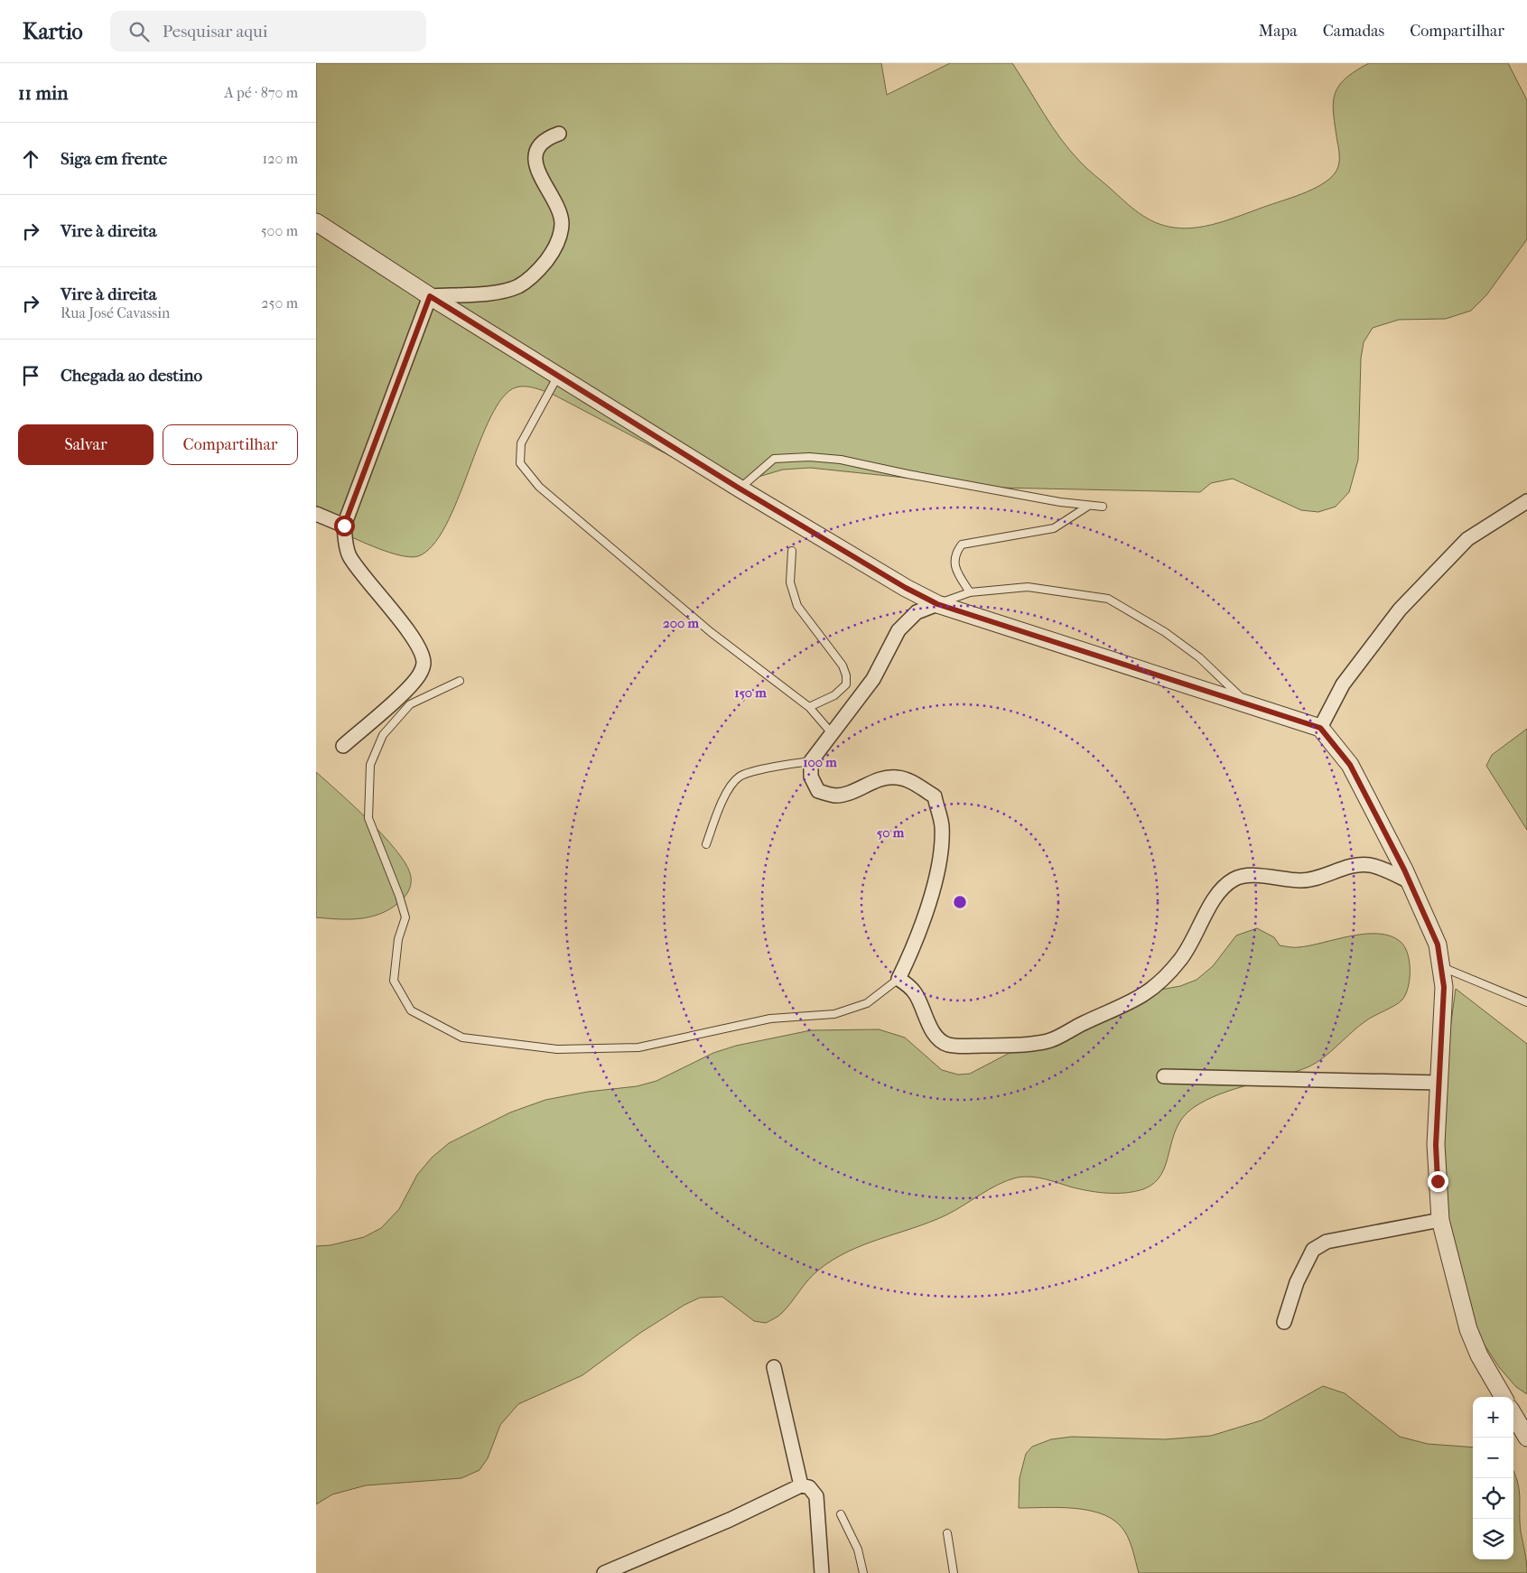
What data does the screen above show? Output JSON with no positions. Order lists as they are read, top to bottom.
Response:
{
  "page": {
    "header": "Kartio",
    "search": "Pesquisar aqui",
    "nav": ["Mapa", "Camadas", "Compartilhar"],
    "heading": ["11 min", "A pé · 870 m"],
    "list": [
      ["Siga em frente", "120 m"],
      ["Vire à direita", "500 m"],
      ["Vire à direita", "Rua José Cavassin", "250 m"],
      "Chegada ao destino"
    ],
    "buttons": ["Salvar", "Compartilhar"],
    "map_buttons": ["+", "−"]
  },
  "rings": [
    "200 m",
    "150 m",
    "100 m",
    "50 m"
  ]
}
